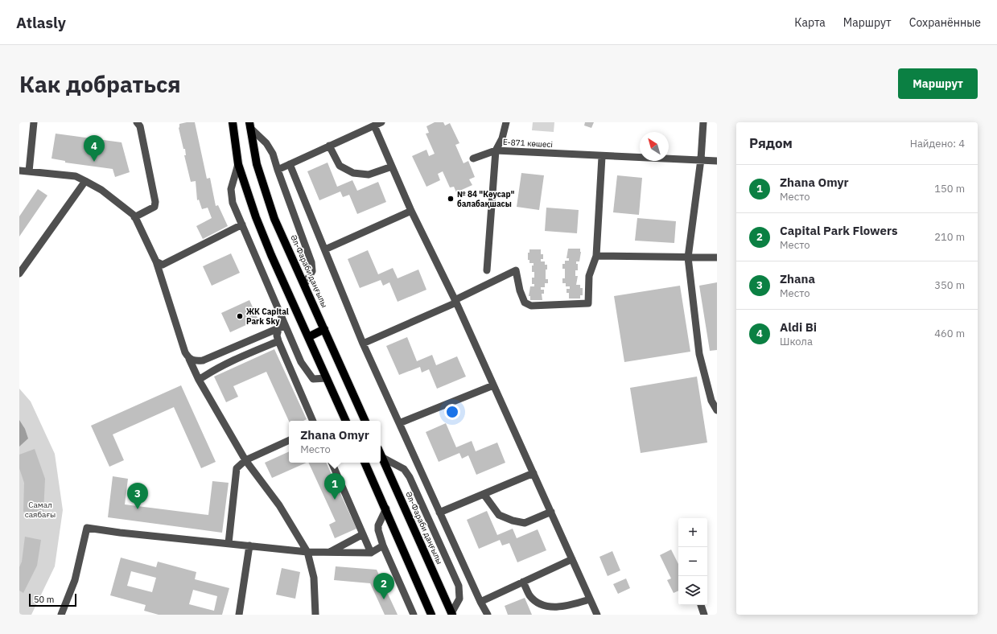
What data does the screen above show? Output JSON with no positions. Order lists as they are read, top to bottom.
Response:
{
  "streets": {
    "main road": ["Әл-Фараби даңғылы"],
    "street": ["Е-871 көшесі"]
  },
  "parks": ["Самал саябағы"],
  "places": ["№ 84 \"Кәусар\" балабақшасы", "ЖК Capital Park Sky"],
  "scale_bar": "50 m",
  "north": "top left",
  "page": {
    "header": "Atlasly",
    "nav": ["Карта", "Маршрут", "Сохранённые"],
    "buttons": "Маршрут",
    "title": "Как добраться",
    "heading": ["Рядом", "Найдено: 4"],
    "pins": [
      "4",
      "1",
      "3",
      "2"
    ],
    "list": [
      {
        "mark": "1",
        "name": "Zhana Omyr",
        "note": "Место",
        "value": "150 m"
      },
      {
        "mark": "2",
        "name": "Capital Park Flowers",
        "note": "Место",
        "value": "210 m"
      },
      {
        "mark": "3",
        "name": "Zhana",
        "note": "Место",
        "value": "350 m"
      },
      {
        "mark": "4",
        "name": "Aldi Bi",
        "note": "Школа",
        "value": "460 m"
      }
    ],
    "popup": ["Zhana Omyr", "Место"],
    "map_buttons": ["+", "−"],
    "scale": "50 m"
  }
}
